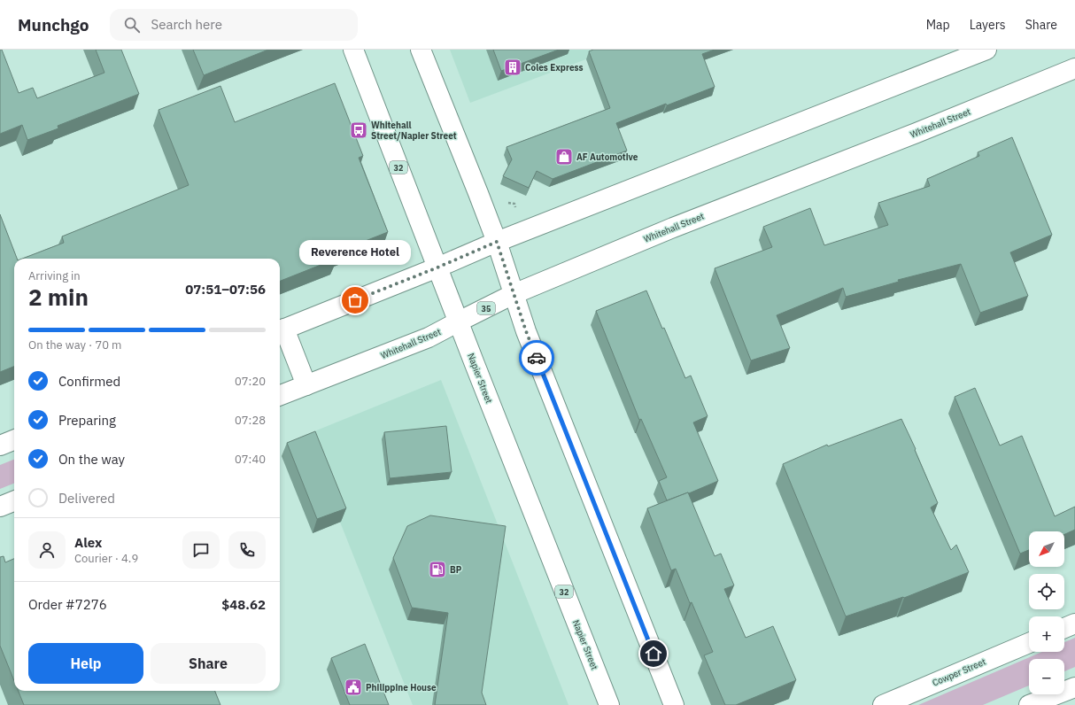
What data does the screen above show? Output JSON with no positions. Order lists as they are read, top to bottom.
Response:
{
  "streets": {
    "main road": [
      "Whitehall Street",
      "32",
      "35",
      "Napier Street",
      "Cowper Street"
    ]
  },
  "crossings": [
    ["Whitehall Street", "Napier Street"]
  ],
  "places": {
    "building": ["Coles Express"],
    "bus stop": ["Whitehall Street/Napier Street"],
    "shop": ["AF Automotive"],
    "other": ["Reverence Hotel"],
    "fuel station": ["BP"],
    "public building": ["Philippine House"]
  },
  "north": "bottom left",
  "page": {
    "header": "Munchgo",
    "search": "Search here",
    "nav": ["Map", "Layers", "Share"],
    "bubble": "Reverence Hotel",
    "heading": ["2 min", "Arriving in", "07:51–07:56"],
    "panel": [
      "Alex",
      "Courier · 4.9",
      "Order #7276",
      "$48.62"
    ],
    "bar": "On the way · 70 m",
    "list": [
      ["Confirmed", "07:20"],
      ["Preparing", "07:28"],
      ["On the way", "07:40"],
      "Delivered"
    ],
    "map_buttons": ["+", "−"],
    "buttons": ["Help", "Share"]
  }
}
